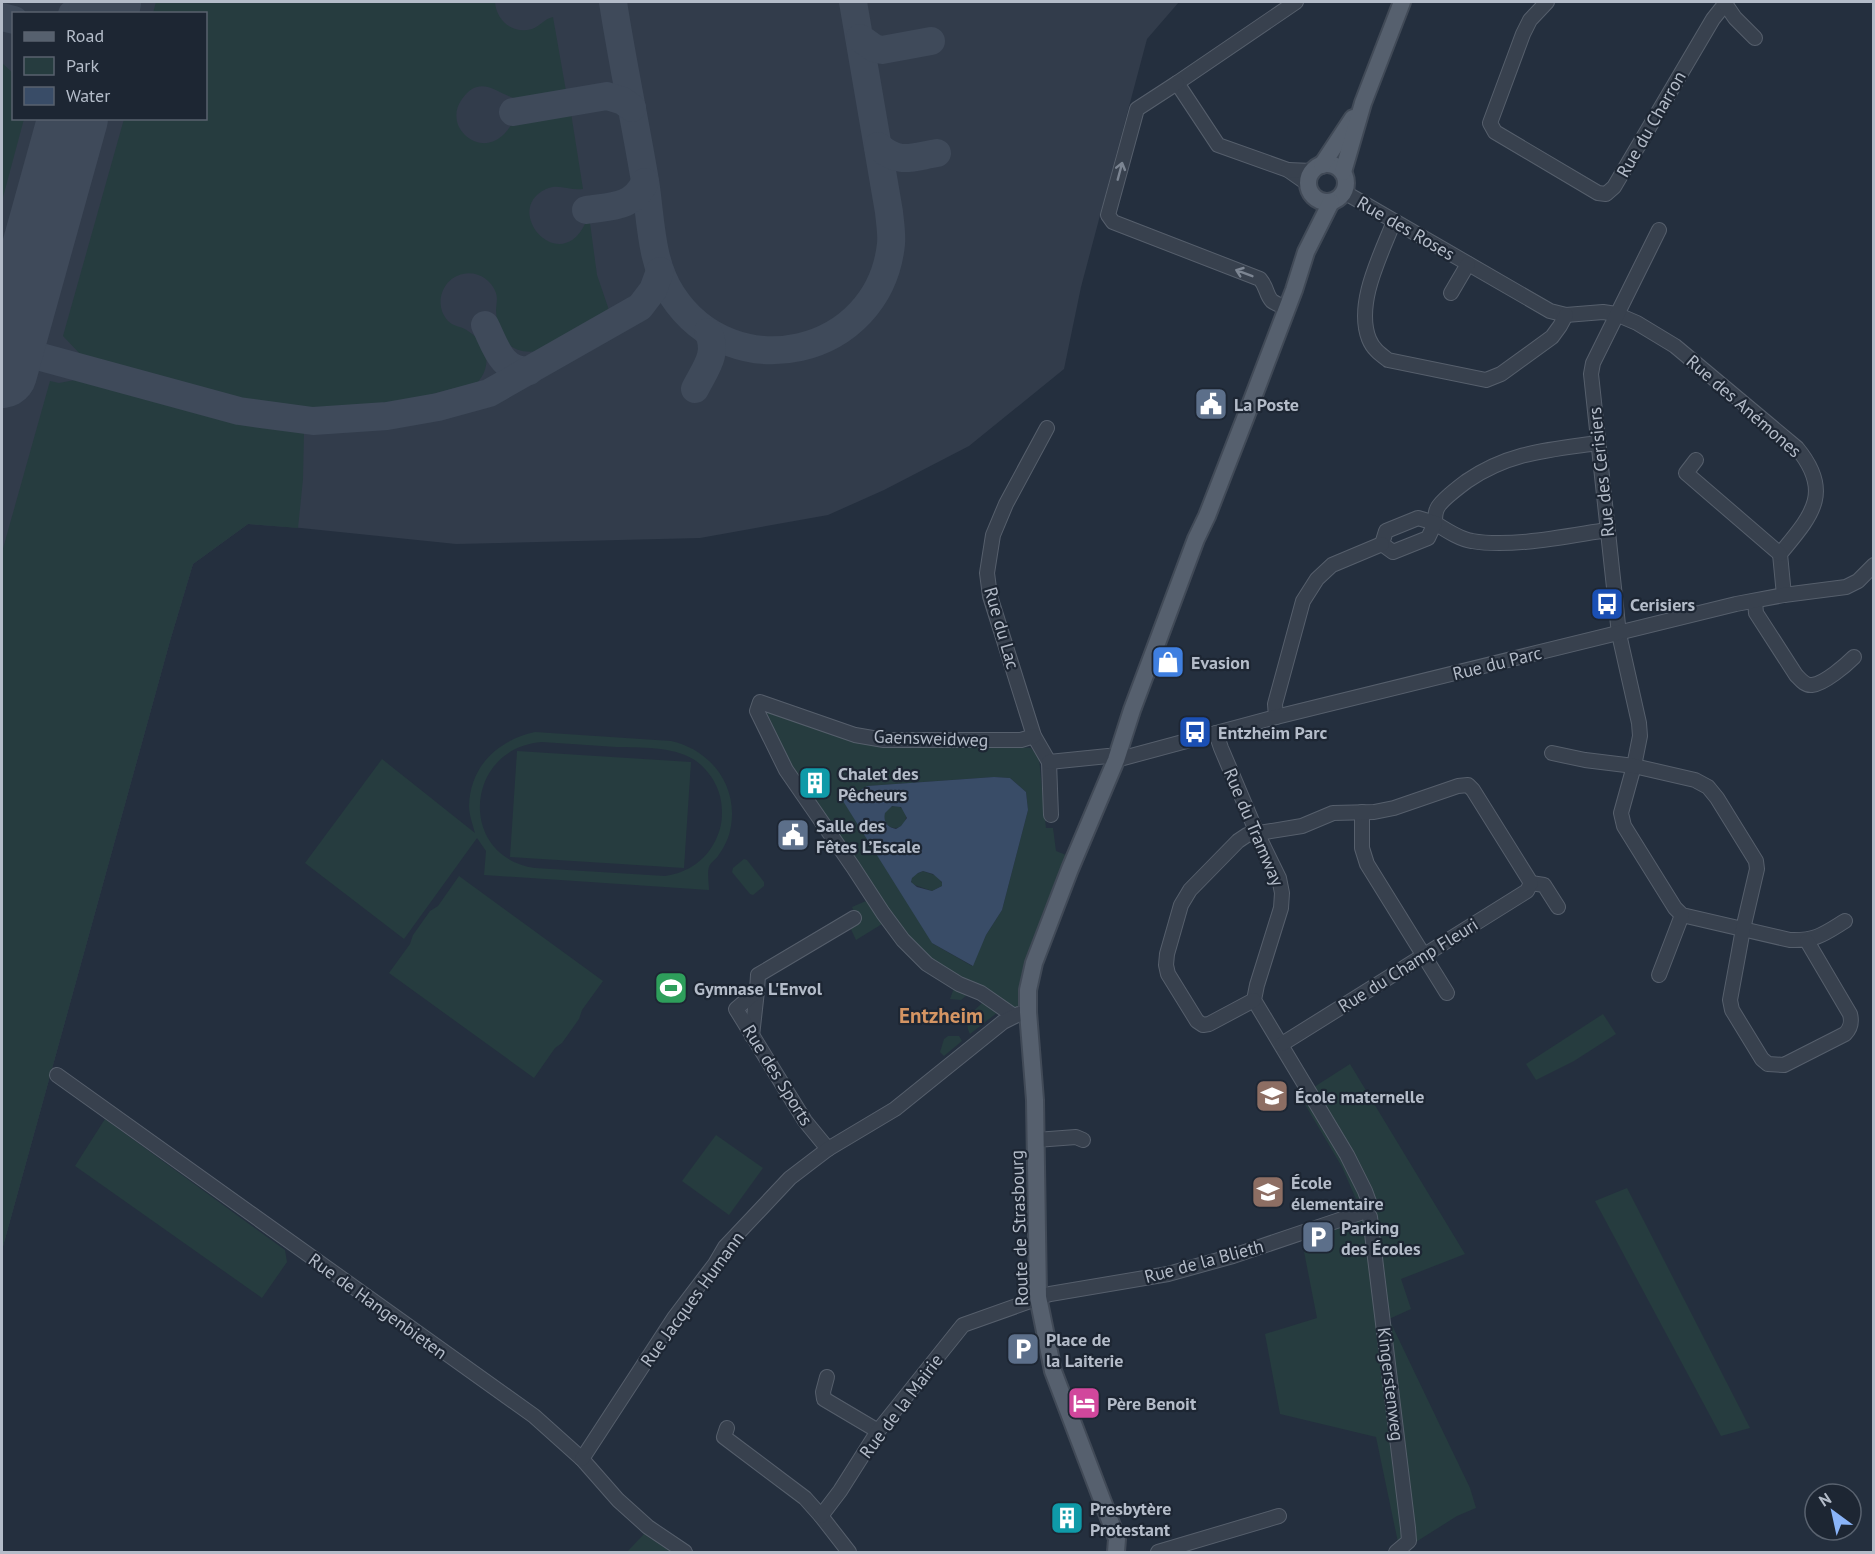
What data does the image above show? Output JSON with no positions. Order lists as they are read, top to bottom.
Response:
{
  "streets": {
    "main road": ["Route de Strasbourg"],
    "street": [
      "Rue du Charron",
      "Rue des Roses",
      "Rue des Anémones",
      "Rue des Cerisiers",
      "Rue du Lac",
      "Rue du Parc",
      "Gaensweidweg",
      "Rue du Tramway",
      "Rue du Champ Fleuri",
      "Rue des Sports",
      "Rue de la Blieth",
      "Rue Jacques Humann",
      "Rue de Hangenbieten",
      "Kingerstenweg",
      "Rue de la Mairie"
    ]
  },
  "crossings": [
    ["Rue des Roses", "Rue des Anémones"],
    ["Rue des Roses", "Rue des Cerisiers"],
    ["Rue des Anémones", "Rue des Cerisiers"],
    ["Rue des Cerisiers", "Rue du Parc"],
    ["Rue du Lac", "Gaensweidweg"],
    ["Rue du Parc", "Rue du Tramway"],
    ["Rue du Parc", "Route de Strasbourg"],
    ["Gaensweidweg", "Route de Strasbourg"],
    ["Gaensweidweg", "Rue Jacques Humann"],
    ["Rue des Sports", "Rue Jacques Humann"],
    ["Route de Strasbourg", "Rue de la Blieth"],
    ["Route de Strasbourg", "Rue Jacques Humann"],
    ["Route de Strasbourg", "Rue de la Mairie"],
    ["Rue de la Blieth", "Kingerstenweg"],
    ["Rue de la Blieth", "Rue de la Mairie"],
    ["Rue Jacques Humann", "Rue de Hangenbieten"]
  ],
  "districts": ["Entzheim"],
  "places": {
    "public building": ["La Poste", "Salle des Fêtes L’Escale"],
    "bus stop": ["Cerisiers", "Entzheim Parc"],
    "shop": ["Evasion"],
    "building": ["Chalet des Pêcheurs", "Presbytère Protestant"],
    "sports": ["Gymnase L'Envol"],
    "school or university": ["École maternelle", "École élementaire"],
    "parking": ["Parking des Écoles", "Place de la Laiterie"],
    "hotel": ["Père Benoit"]
  },
  "legend": ["Road", "Park", "Water"],
  "north": "top left"
}
